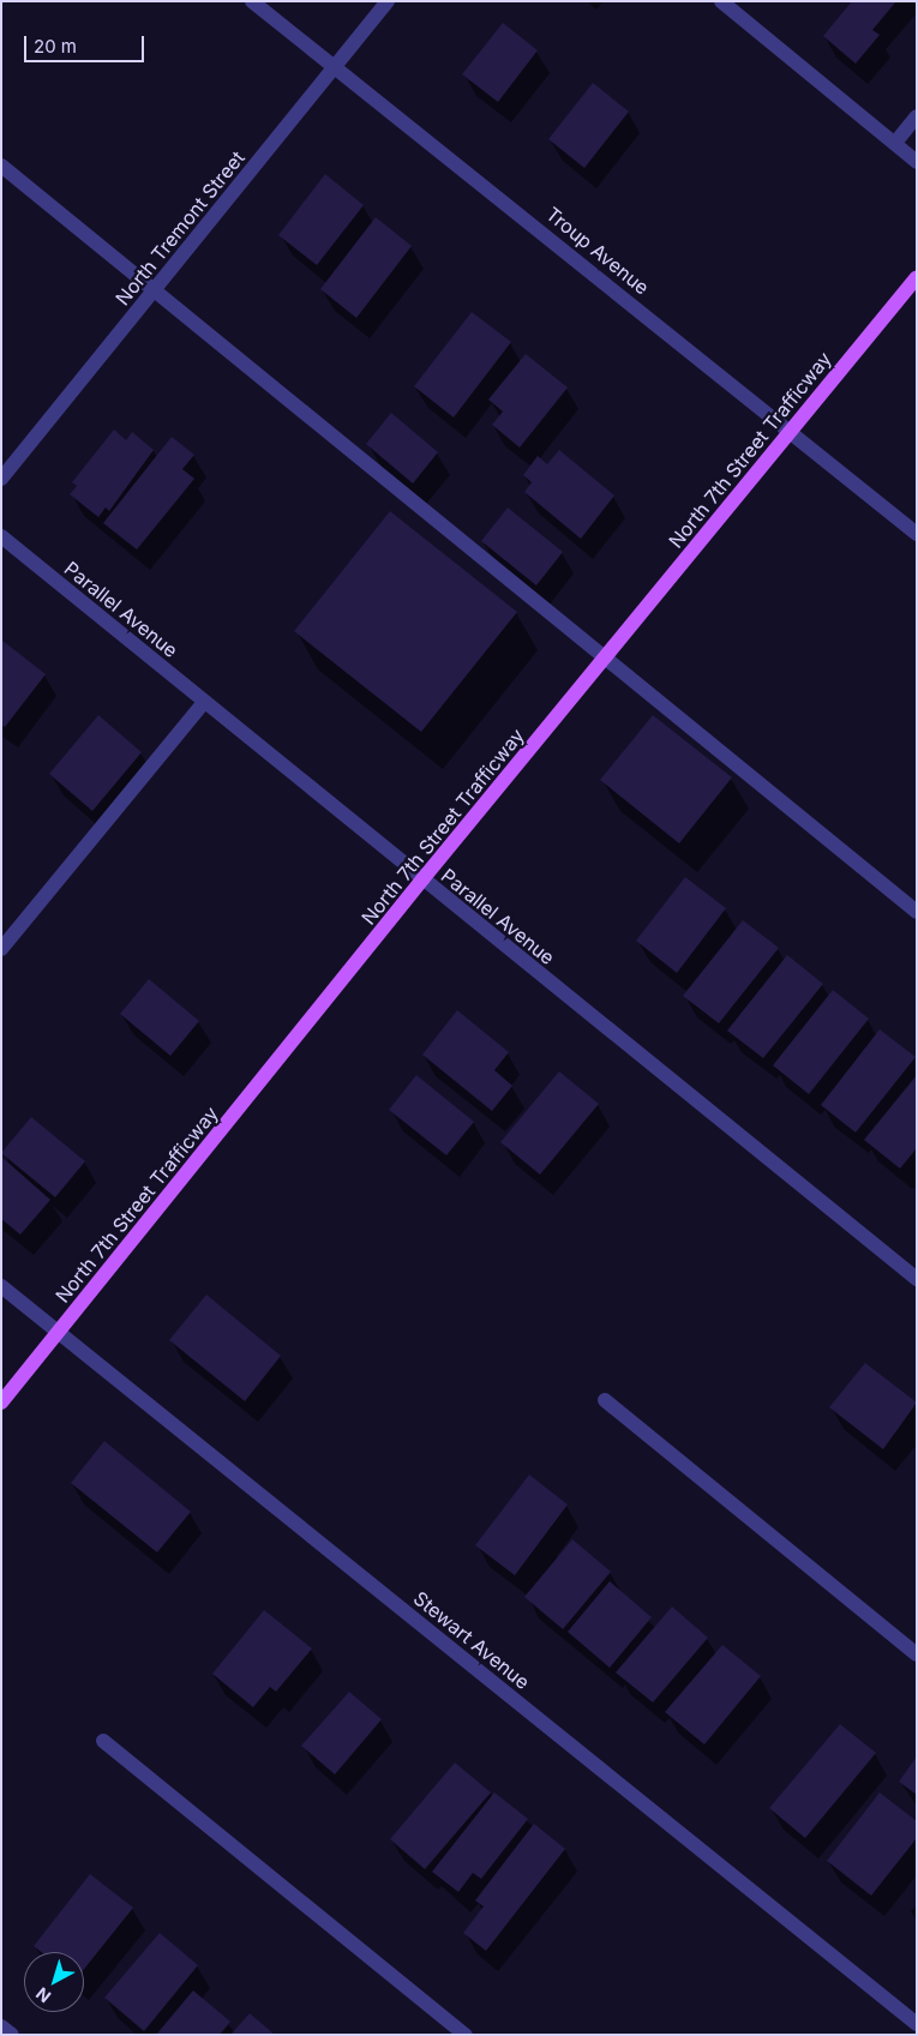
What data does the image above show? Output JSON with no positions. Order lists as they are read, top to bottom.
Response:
{
  "streets": {
    "main road": ["North 7th Street Trafficway"],
    "street": [
      "North Tremont Street",
      "Troup Avenue",
      "Parallel Avenue",
      "Stewart Avenue"
    ]
  },
  "crossings": [
    ["North Tremont Street", "Troup Avenue"],
    ["Troup Avenue", "North 7th Street Trafficway"],
    ["North 7th Street Trafficway", "Parallel Avenue"],
    ["North 7th Street Trafficway", "Stewart Avenue"]
  ],
  "scale_bar": "20 m",
  "north": "bottom left"
}
